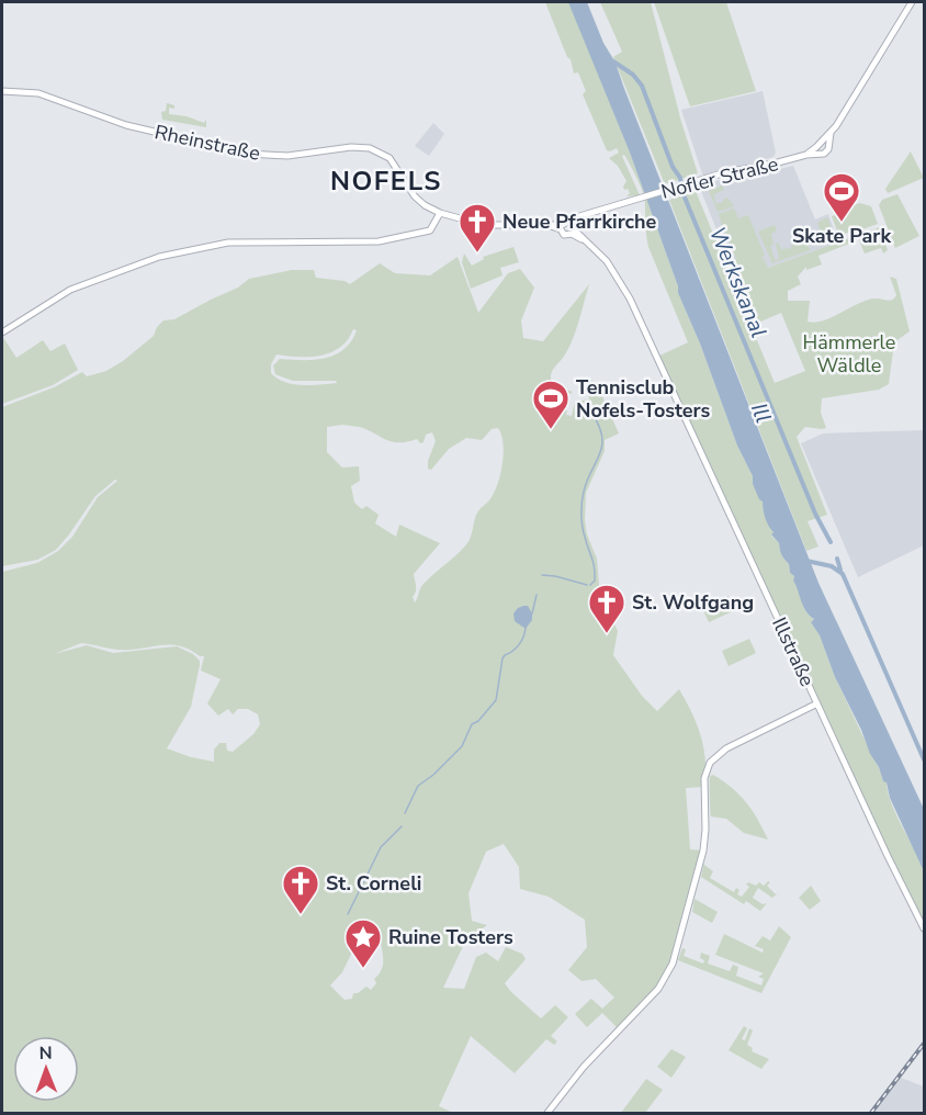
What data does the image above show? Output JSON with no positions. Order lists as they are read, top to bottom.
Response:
{
  "streets": {
    "main road": ["Rheinstraße", "Nofler Straße", "Illstraße"]
  },
  "crossings": [
    ["Rheinstraße", "Nofler Straße"],
    ["Rheinstraße", "Illstraße"]
  ],
  "districts": ["NOFELS"],
  "water": ["Werkskanal", "Ill"],
  "parks": ["Hämmerle Wäldle"],
  "places": {
    "sports": ["Skate Park", "Tennisclub Nofels-Tosters"],
    "church": ["Neue Pfarrkirche", "St. Wolfgang", "St. Corneli"],
    "place": ["Ruine Tosters"]
  },
  "north": "top"
}
